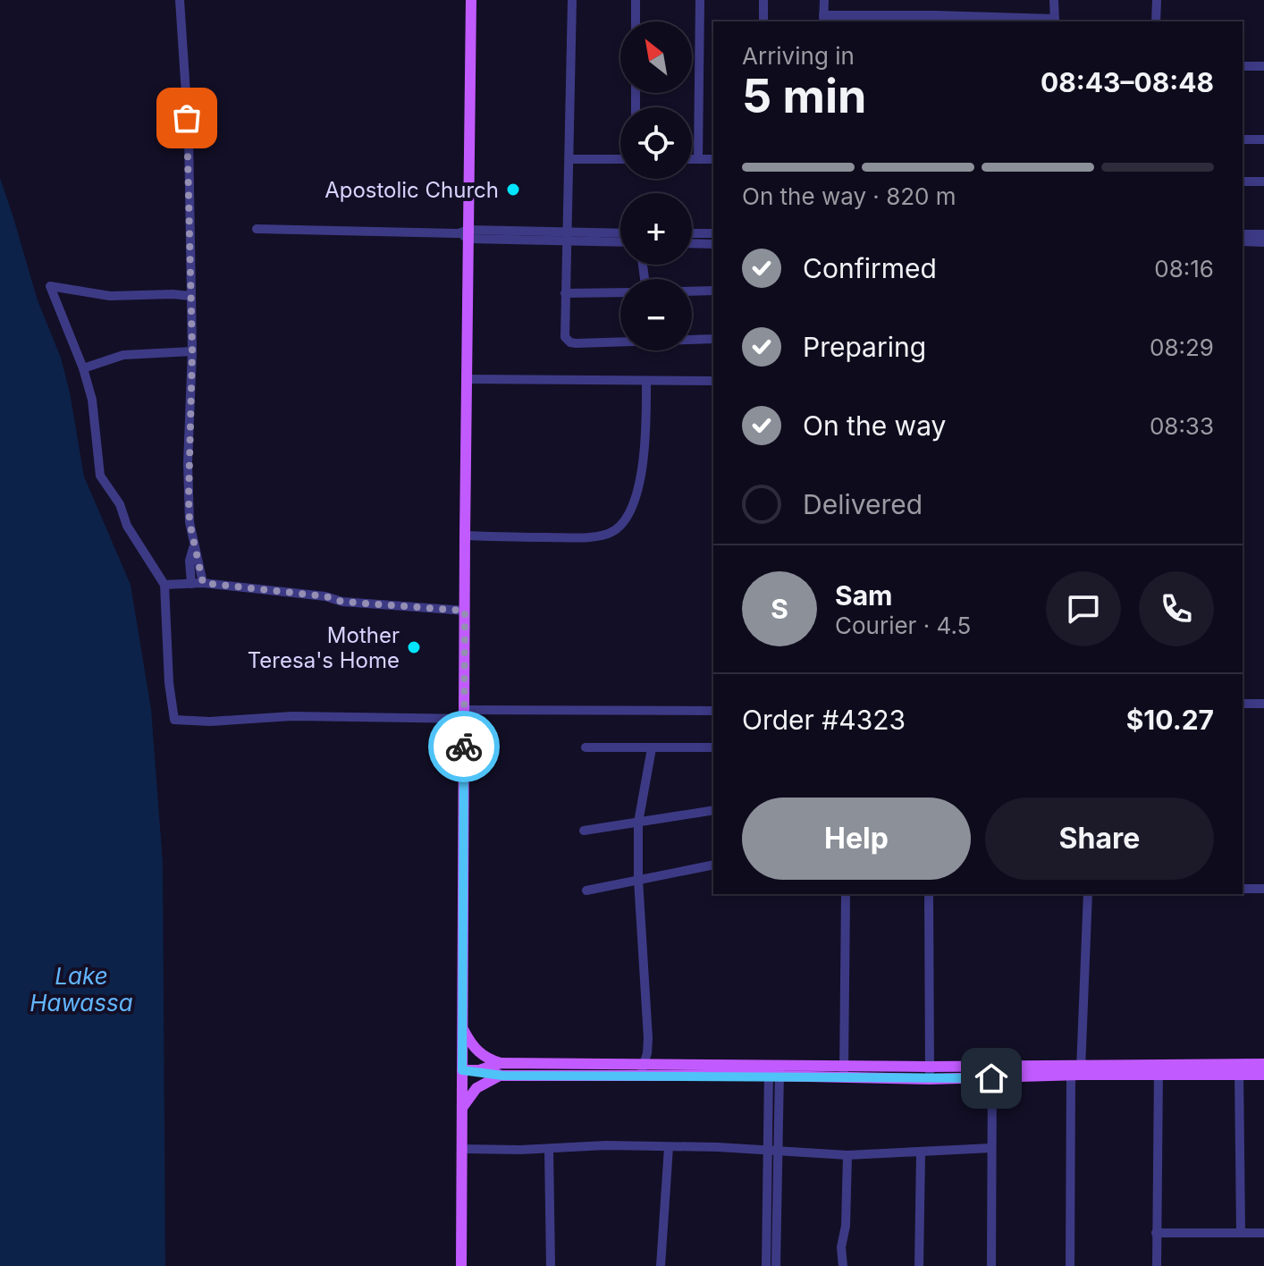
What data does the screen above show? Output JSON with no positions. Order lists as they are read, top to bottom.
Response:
{
  "water": ["Lake Hawassa"],
  "places": ["Apostolic Church", "Mother Teresa's Home"],
  "north": "top left",
  "page": {
    "map_buttons": ["+", "−"],
    "heading": ["5 min", "Arriving in", "08:43–08:48"],
    "panel": [
      "Sam",
      "Courier · 4.5",
      "Order #4323",
      "$10.27"
    ],
    "bar": "On the way · 820 m",
    "list": [
      ["Confirmed", "08:16"],
      ["Preparing", "08:29"],
      ["On the way", "08:33"],
      "Delivered"
    ],
    "round": "S",
    "buttons": ["Help", "Share"]
  }
}
